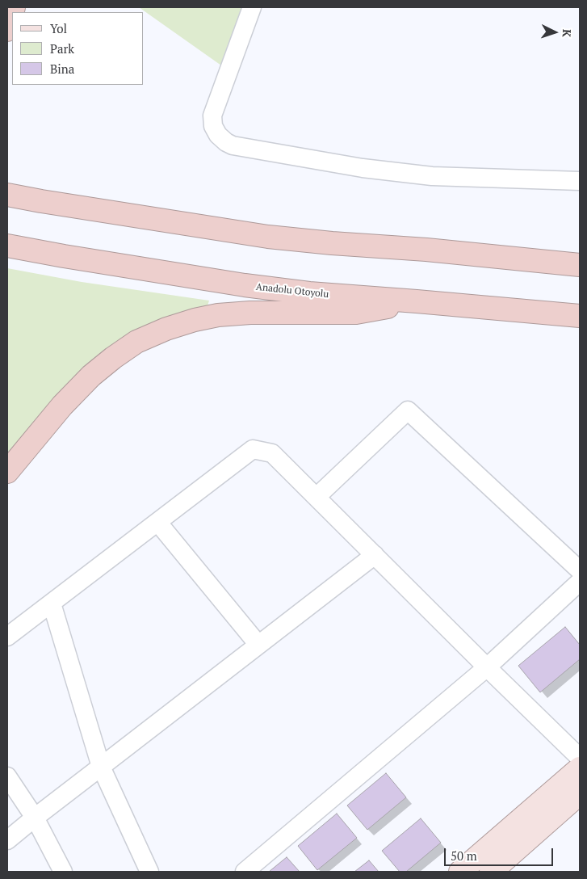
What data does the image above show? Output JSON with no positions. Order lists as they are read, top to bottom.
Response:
{
  "streets": {
    "highway": ["Anadolu Otoyolu"]
  },
  "legend": ["Yol", "Park", "Bina"],
  "scale_bar": "50 m",
  "north": "right"
}
